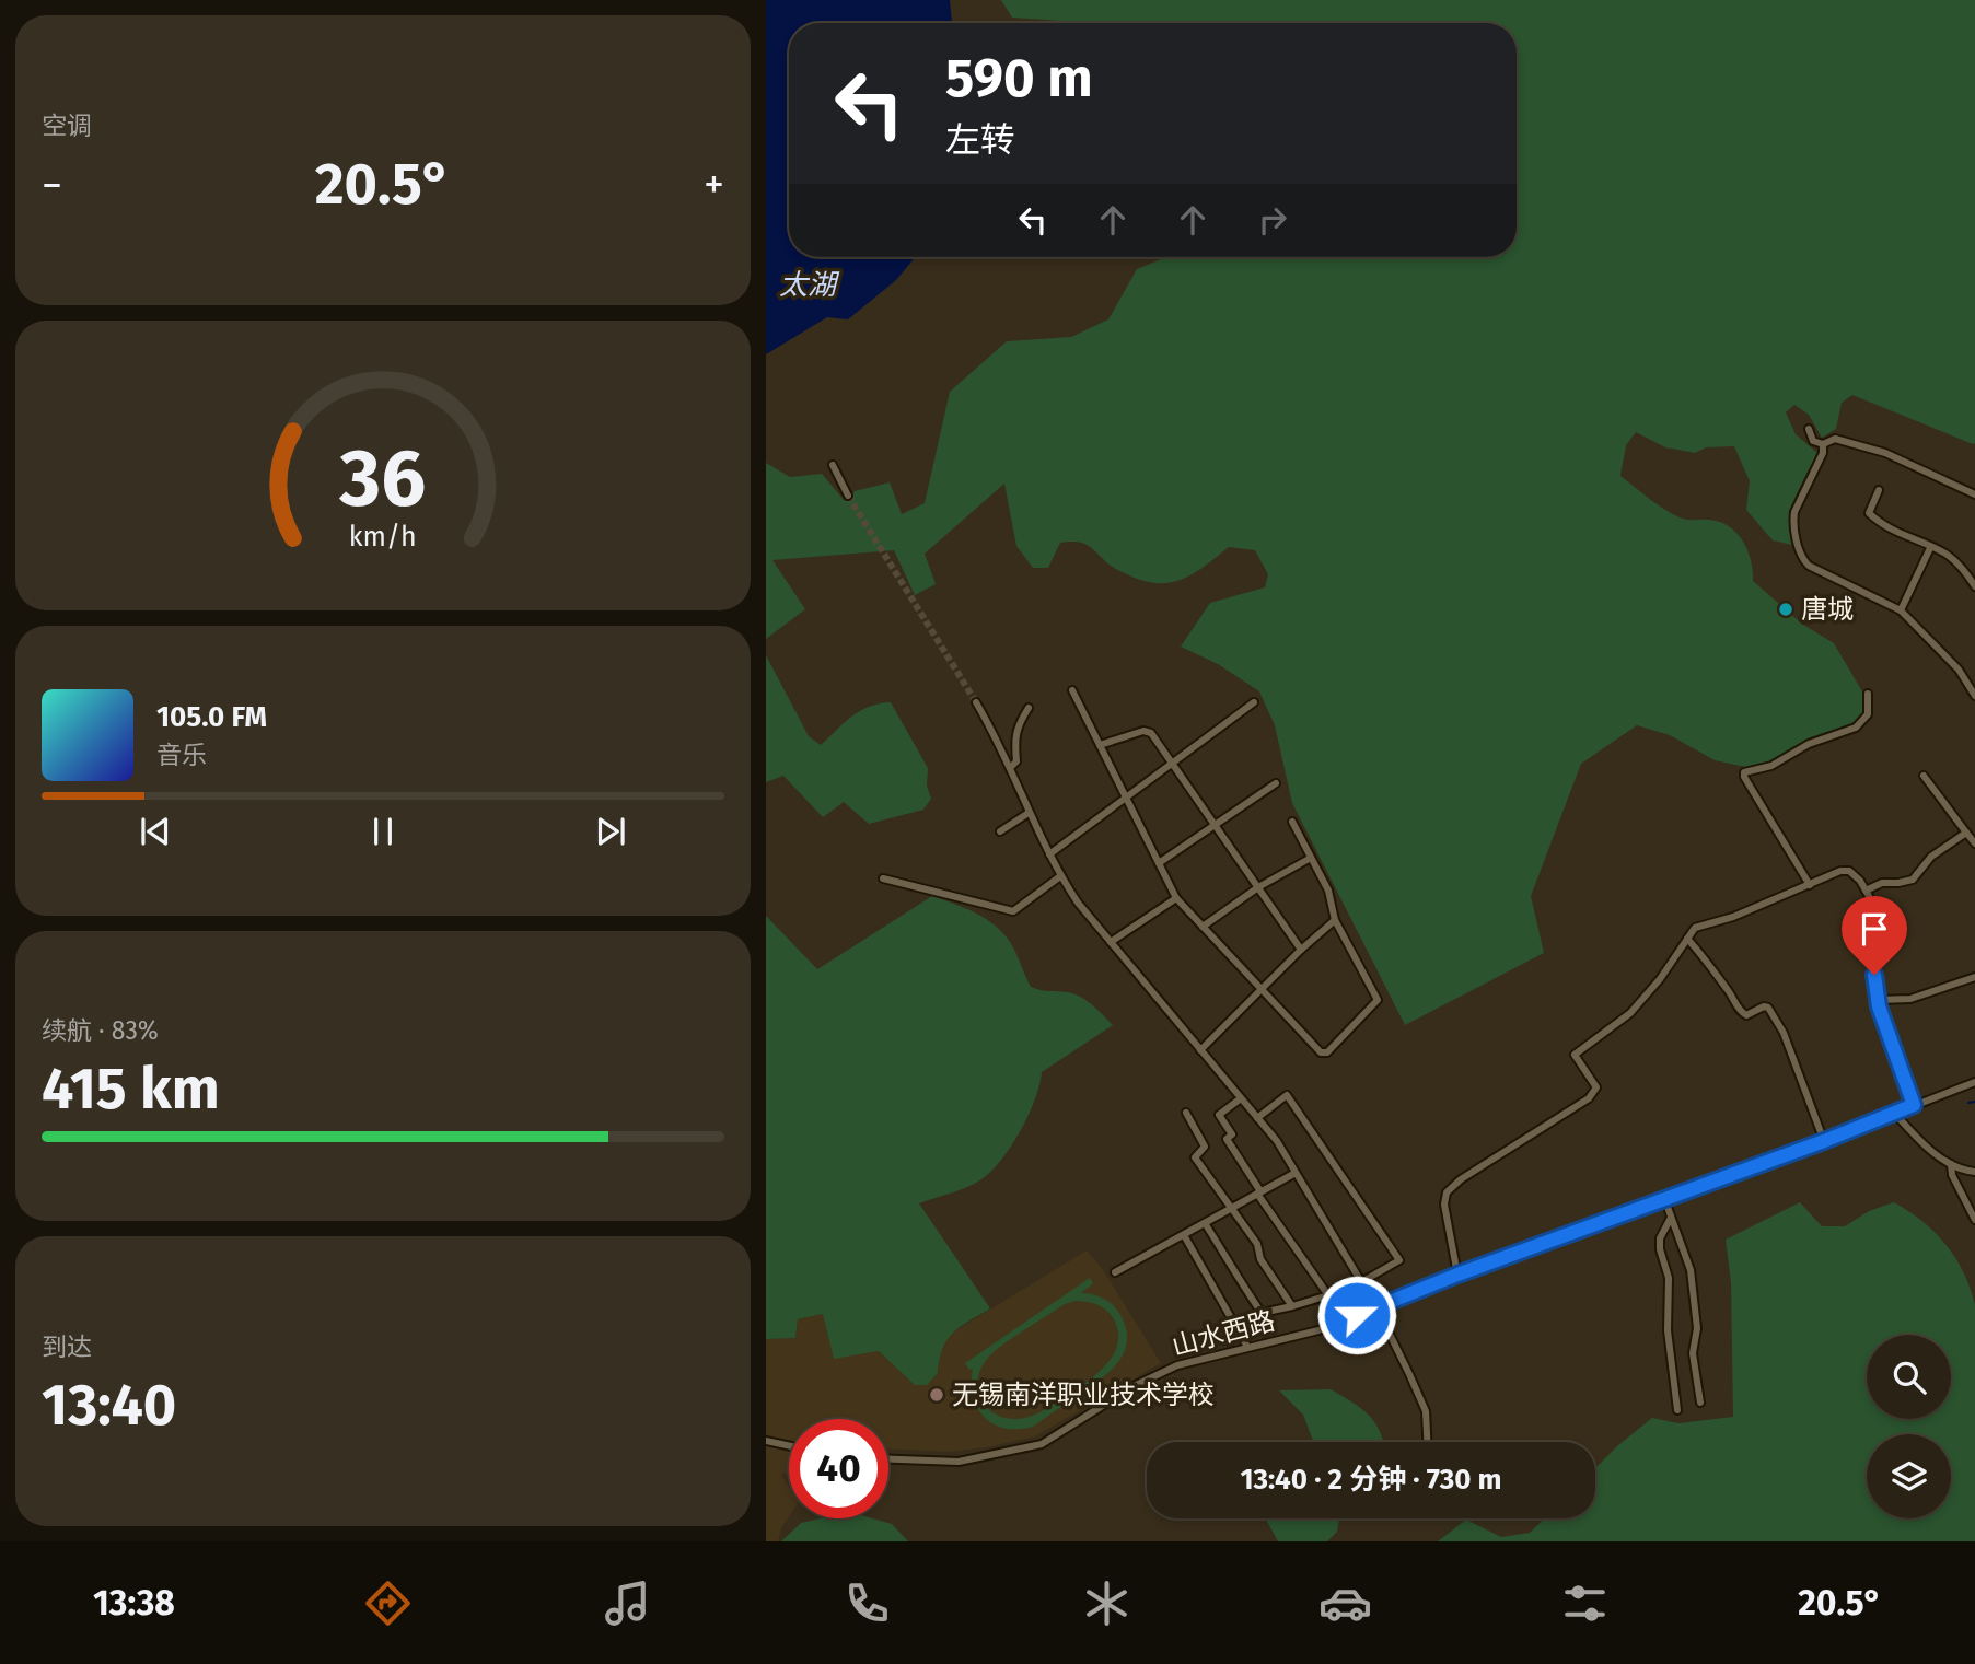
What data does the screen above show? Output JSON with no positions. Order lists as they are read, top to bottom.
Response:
{
  "streets": {
    "street": ["山水西路"]
  },
  "water": ["太湖"],
  "places": ["唐城", "无锡南洋职业技术学校"],
  "page": {
    "tile": [
      "空调",
      ["续航 · 83%", "415 km"],
      ["到达", "13:40"]
    ],
    "turn": ["590 m", "左转"],
    "heat": ["−", "20.5°", "+"],
    "song": ["105.0 FM", "音乐"],
    "limit": "40",
    "trip": "13:40 · 2 分钟 · 730 m",
    "tabs": ["13:38", "20.5°"],
    "gauge": ["36", "km/h"]
  }
}
